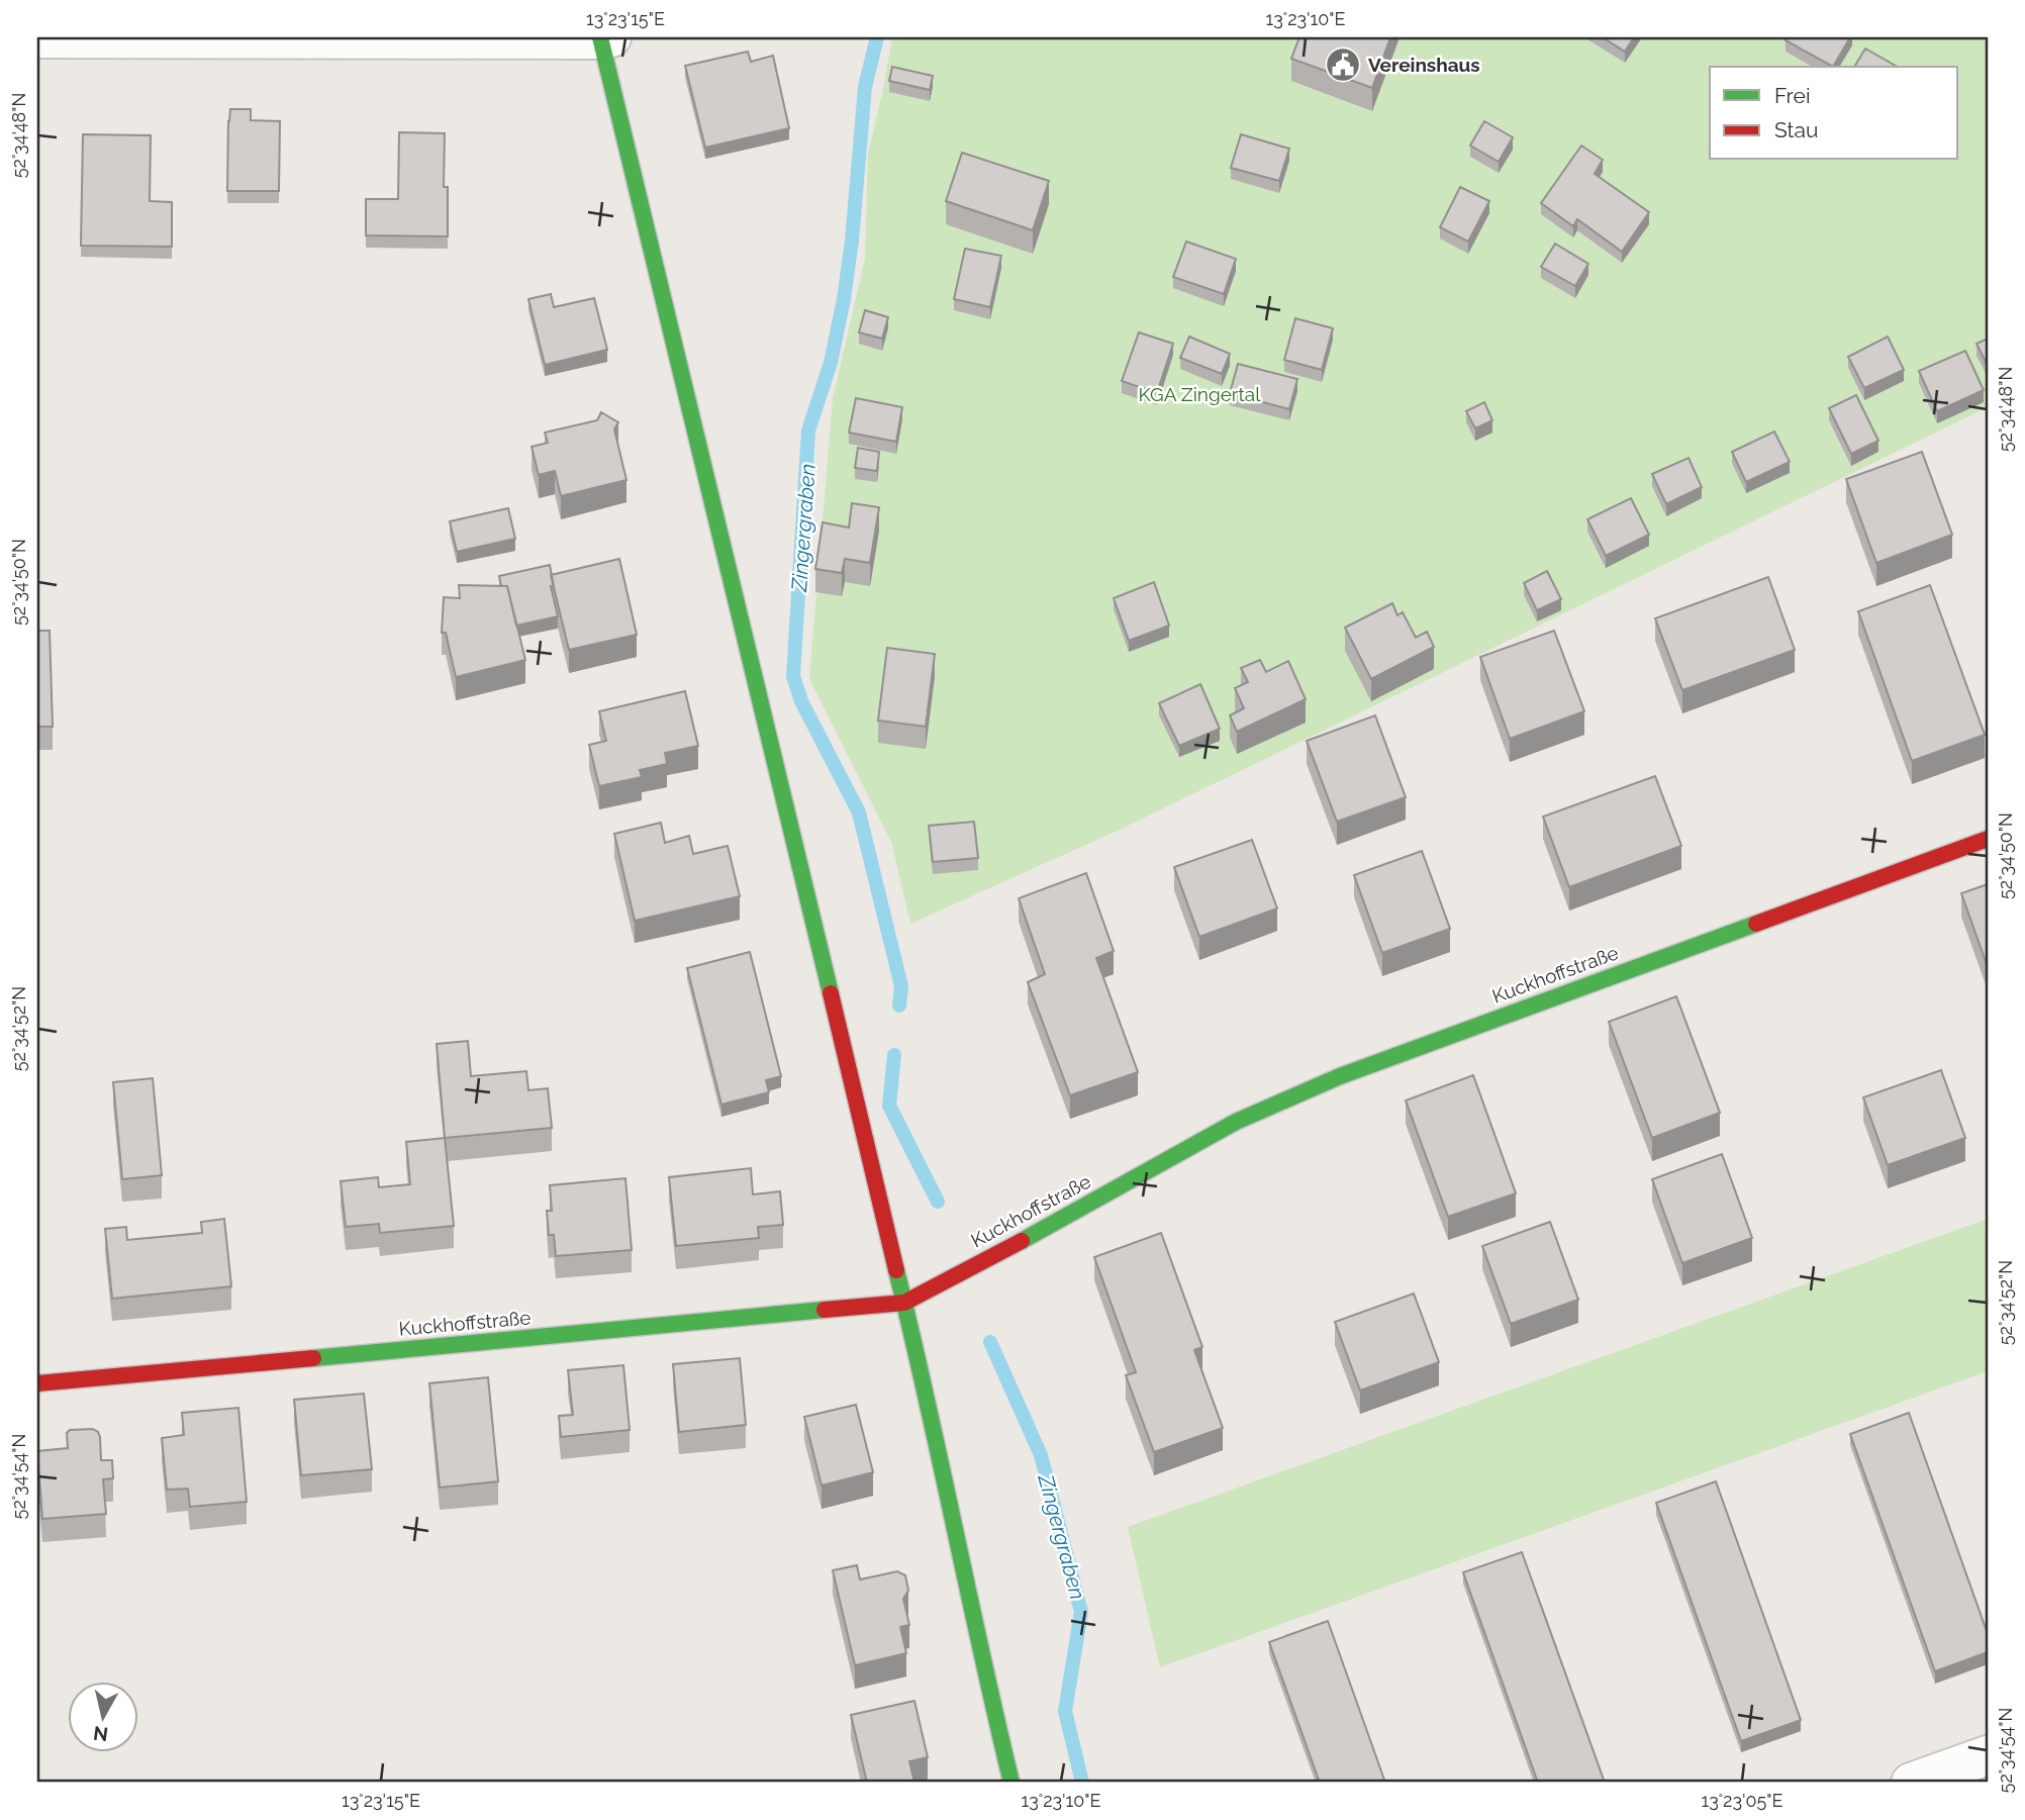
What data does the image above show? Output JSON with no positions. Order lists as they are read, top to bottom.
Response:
{
  "streets": {
    "street": ["Kuckhoffstraße"]
  },
  "water": ["Zingergraben"],
  "parks": ["KGA Zingertal"],
  "places": {
    "public building": ["Vereinshaus"]
  },
  "legend": ["Frei", "Stau"],
  "north": "bottom",
  "coordinates": [
    "13°23'15\"E",
    "13°23'10\"E",
    "52°34'48\"N",
    "52°34'50\"N",
    "52°34'52\"N",
    "52°34'54\"N",
    "13°23'05\"E"
  ]
}
